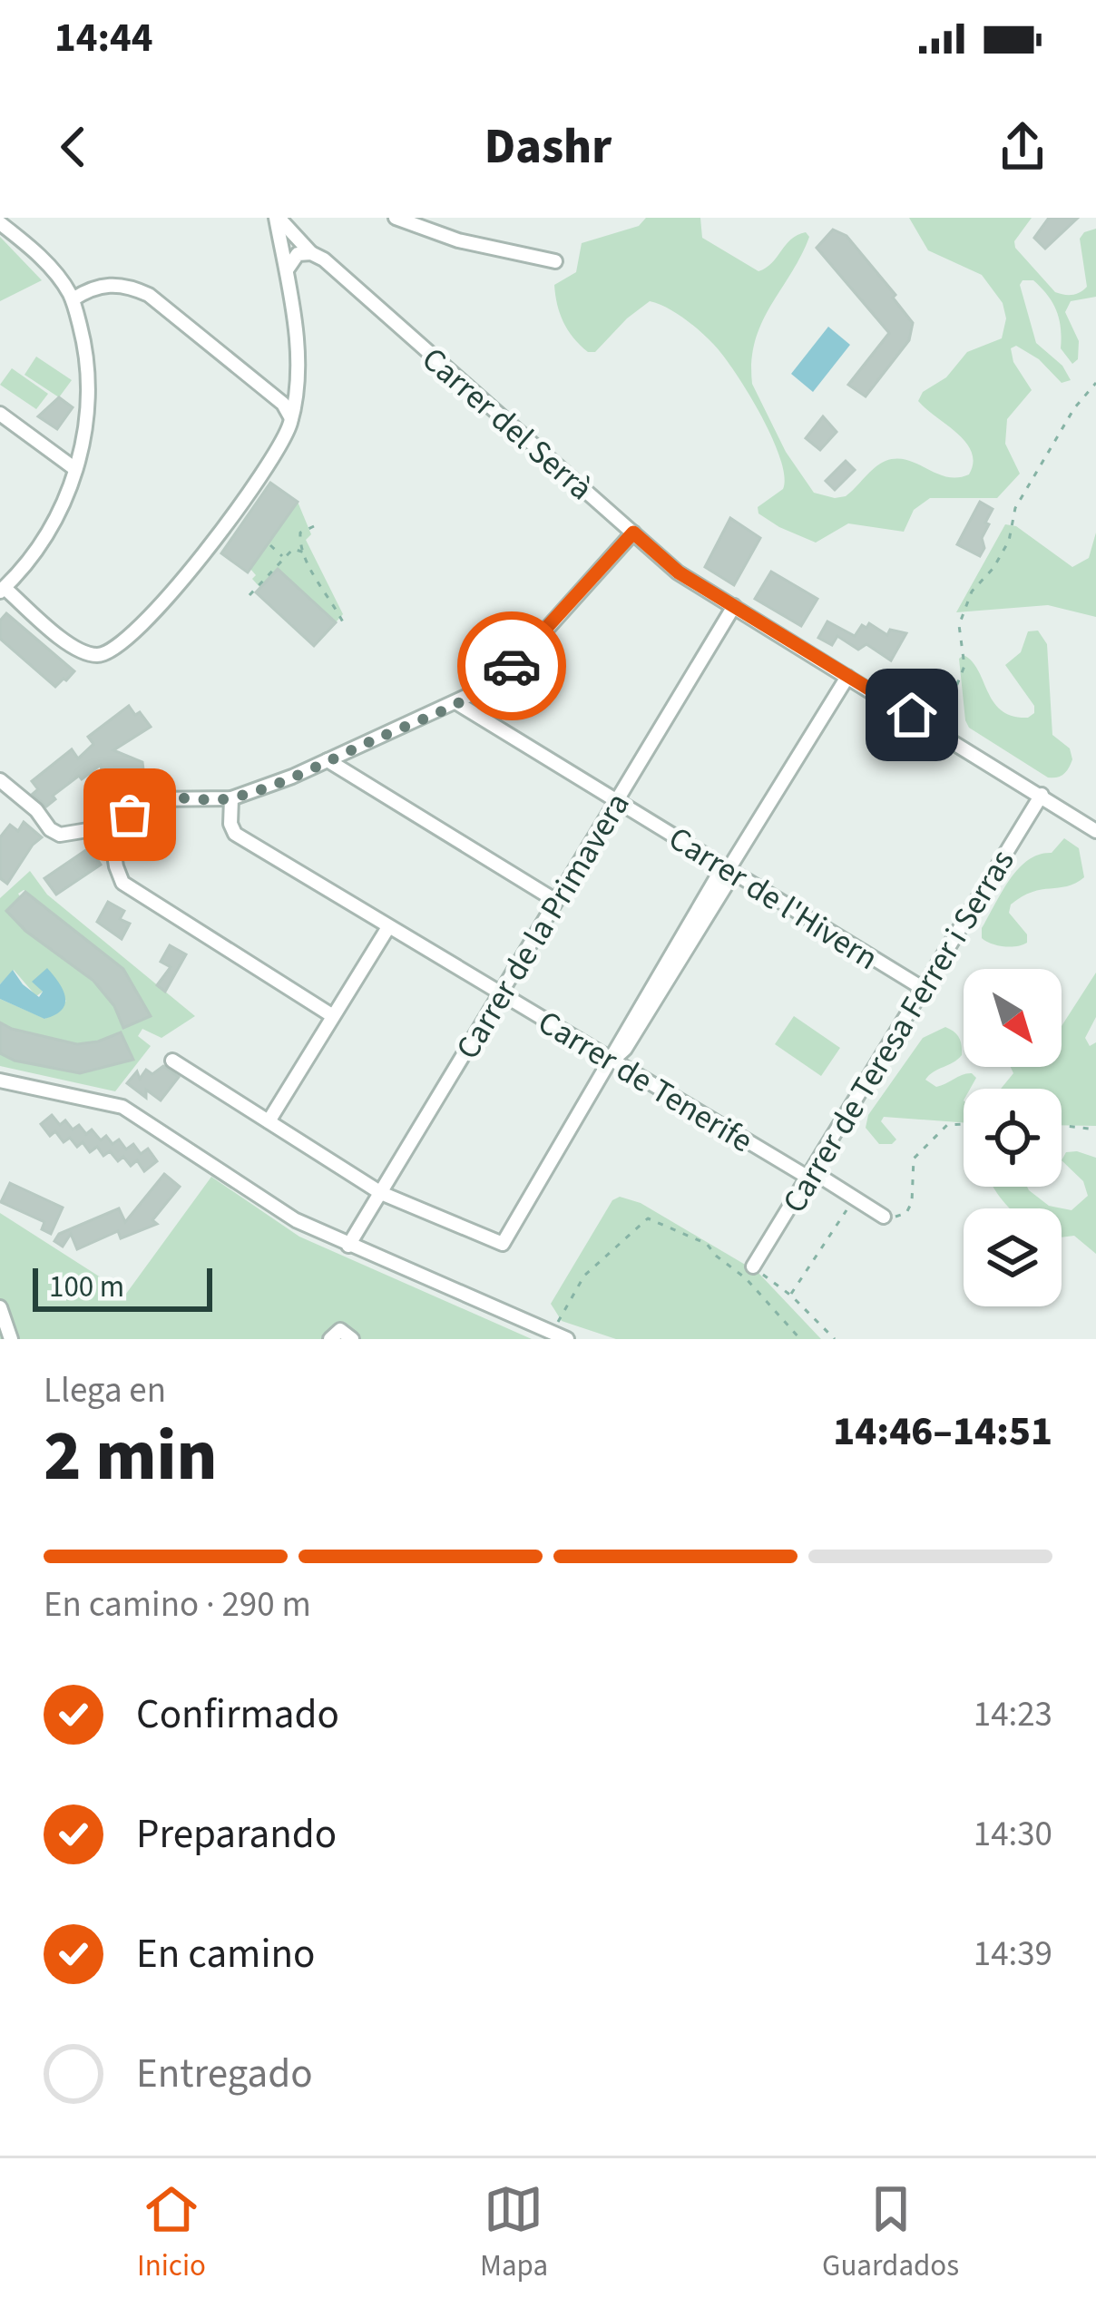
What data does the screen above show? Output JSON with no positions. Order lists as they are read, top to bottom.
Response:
{
  "streets": {
    "street": [
      "Carrer del Serrà",
      "Carrer de l'Hivern",
      "Carrer de la Primavera",
      "Carrer de Teresa Ferrer i Serras",
      "Carrer de Tenerife"
    ]
  },
  "crossings": [
    ["Carrer del Serrà", "Carrer de la Primavera"],
    ["Carrer del Serrà", "Carrer de Teresa Ferrer i Serras"],
    ["Carrer de l'Hivern", "Carrer de la Primavera"],
    ["Carrer de l'Hivern", "Carrer de Teresa Ferrer i Serras"],
    ["Carrer de la Primavera", "Carrer de Tenerife"],
    ["Carrer de Teresa Ferrer i Serras", "Carrer de Tenerife"]
  ],
  "scale_bar": "100 m",
  "north": "bottom right",
  "page": {
    "status": "14:44",
    "header": "Dashr",
    "scale": "100 m",
    "heading": ["2 min", "Llega en", "14:46–14:51"],
    "bar": "En camino · 290 m",
    "list": [
      ["Confirmado", "14:23"],
      ["Preparando", "14:30"],
      ["En camino", "14:39"],
      "Entregado"
    ],
    "tabs": ["Inicio", "Mapa", "Guardados"]
  }
}
